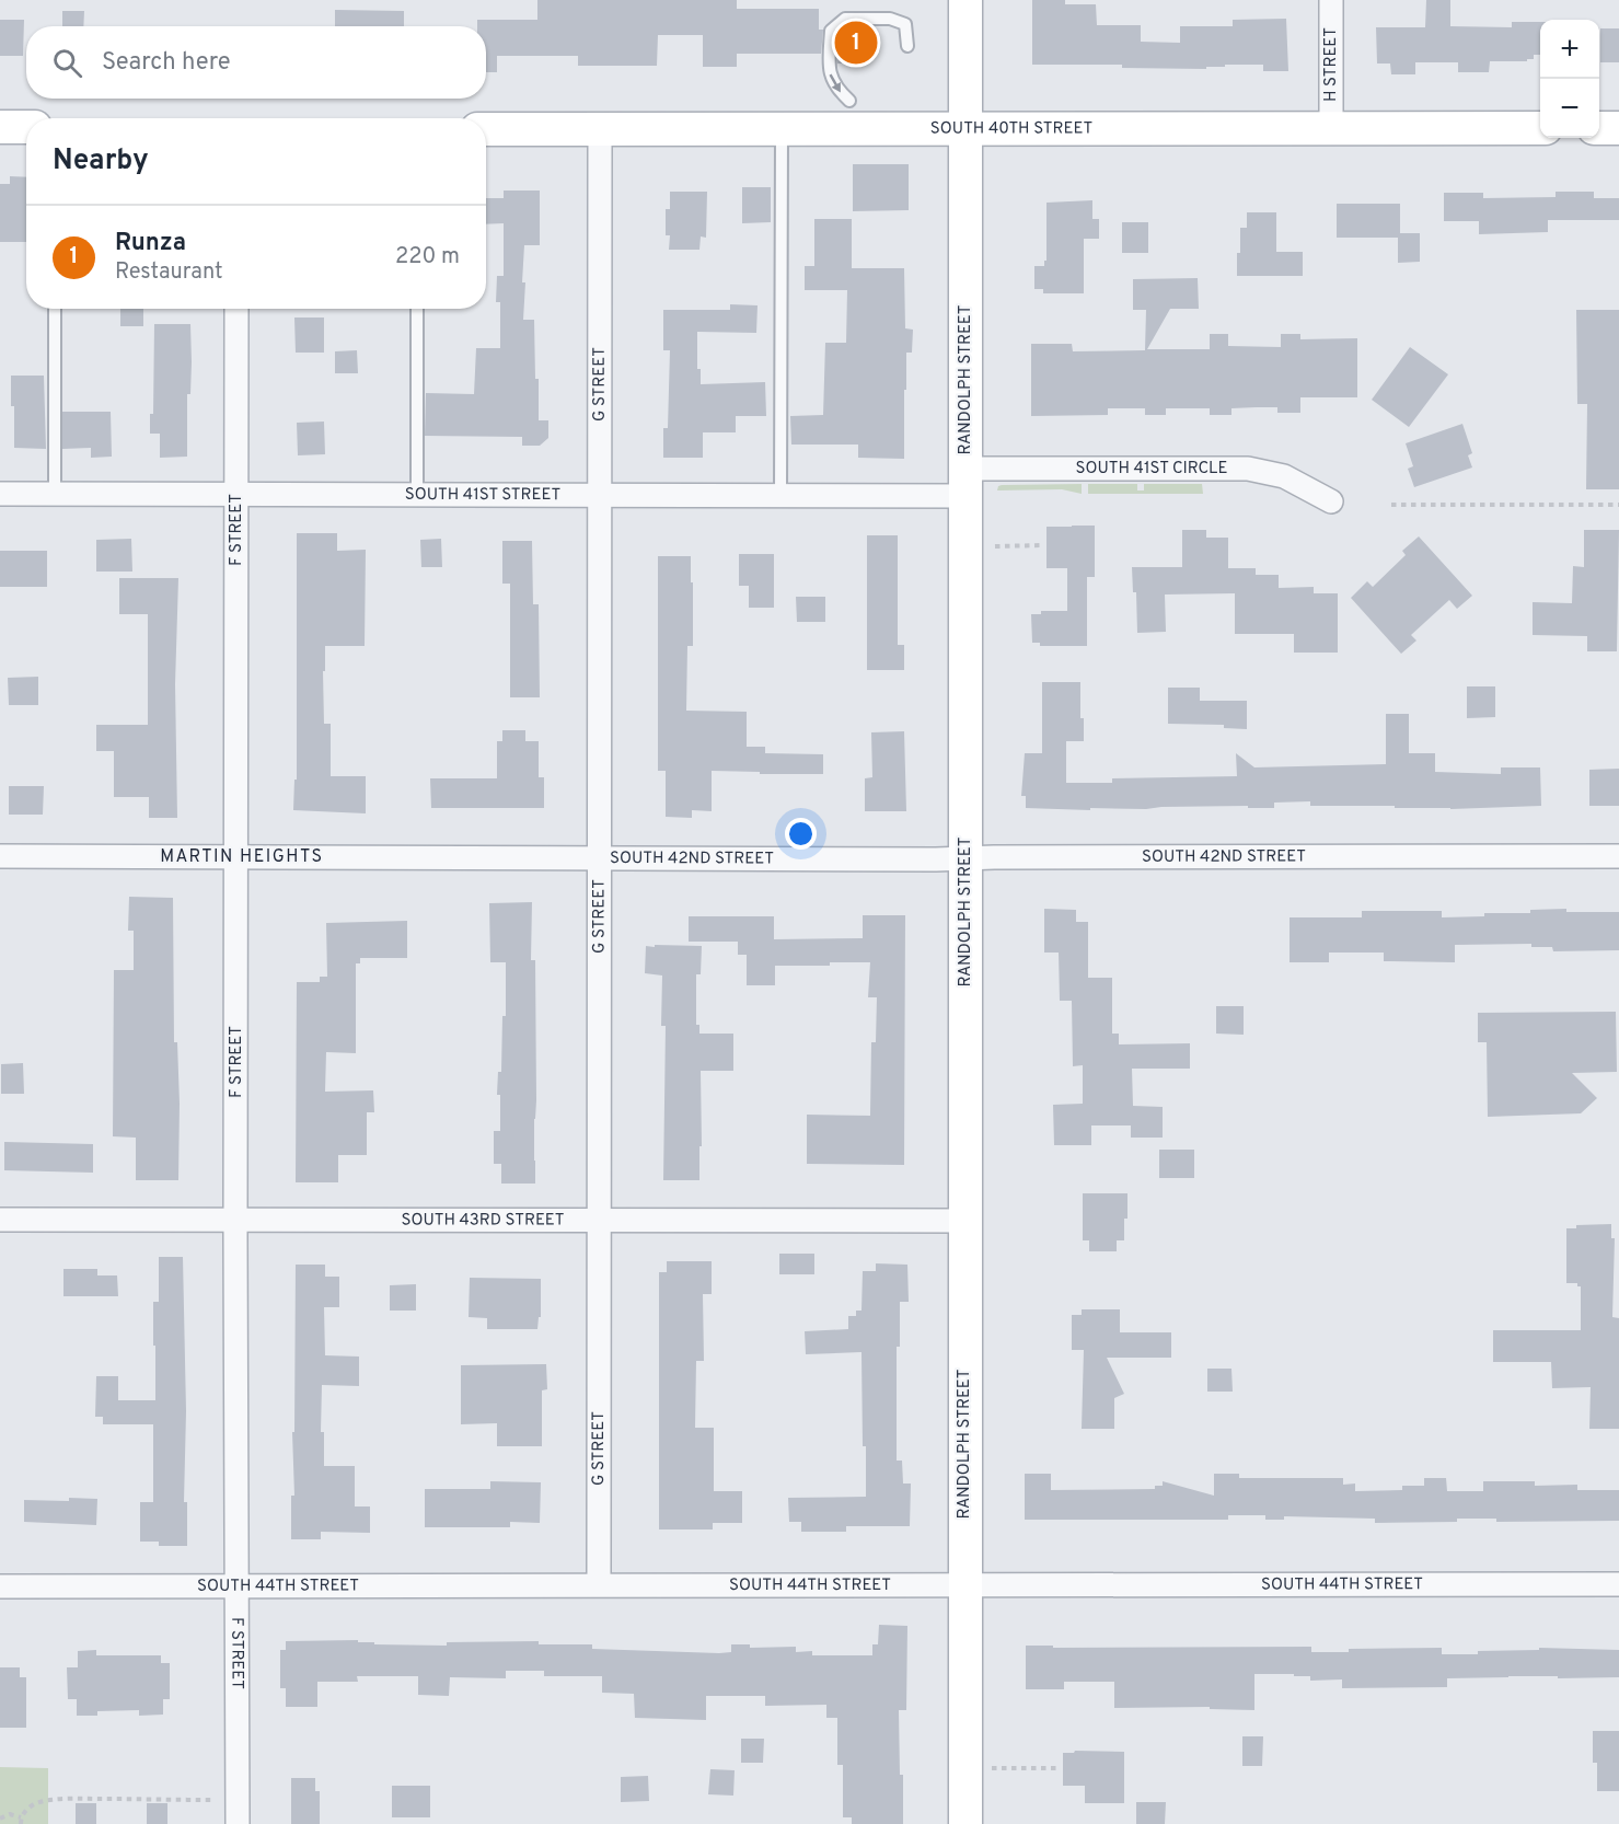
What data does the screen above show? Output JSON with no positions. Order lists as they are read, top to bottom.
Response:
{
  "streets": {
    "main road": ["SOUTH 40TH STREET", "RANDOLPH STREET"],
    "street": [
      "H STREET",
      "G STREET",
      "SOUTH 41ST CIRCLE",
      "SOUTH 41ST STREET",
      "F STREET",
      "SOUTH 42ND STREET",
      "SOUTH 43RD STREET",
      "SOUTH 44TH STREET"
    ]
  },
  "crossings": [
    ["H STREET", "SOUTH 40TH STREET"],
    ["SOUTH 40TH STREET", "RANDOLPH STREET"],
    ["SOUTH 40TH STREET", "G STREET"],
    ["RANDOLPH STREET", "SOUTH 41ST CIRCLE"],
    ["RANDOLPH STREET", "SOUTH 41ST STREET"],
    ["RANDOLPH STREET", "SOUTH 42ND STREET"],
    ["RANDOLPH STREET", "SOUTH 43RD STREET"],
    ["RANDOLPH STREET", "SOUTH 44TH STREET"],
    ["G STREET", "SOUTH 41ST STREET"],
    ["G STREET", "SOUTH 42ND STREET"],
    ["G STREET", "SOUTH 43RD STREET"],
    ["G STREET", "SOUTH 44TH STREET"],
    ["SOUTH 41ST CIRCLE", "SOUTH 41ST STREET"],
    ["SOUTH 41ST STREET", "F STREET"],
    ["F STREET", "SOUTH 42ND STREET"],
    ["F STREET", "SOUTH 43RD STREET"],
    ["F STREET", "SOUTH 44TH STREET"]
  ],
  "districts": ["MARTIN HEIGHTS"],
  "page": {
    "pins": "1",
    "map_buttons": ["+", "−"],
    "search": "Search here",
    "heading": "Nearby",
    "list": [
      {
        "mark": "1",
        "name": "Runza",
        "note": "Restaurant",
        "value": "220 m"
      }
    ]
  }
}
